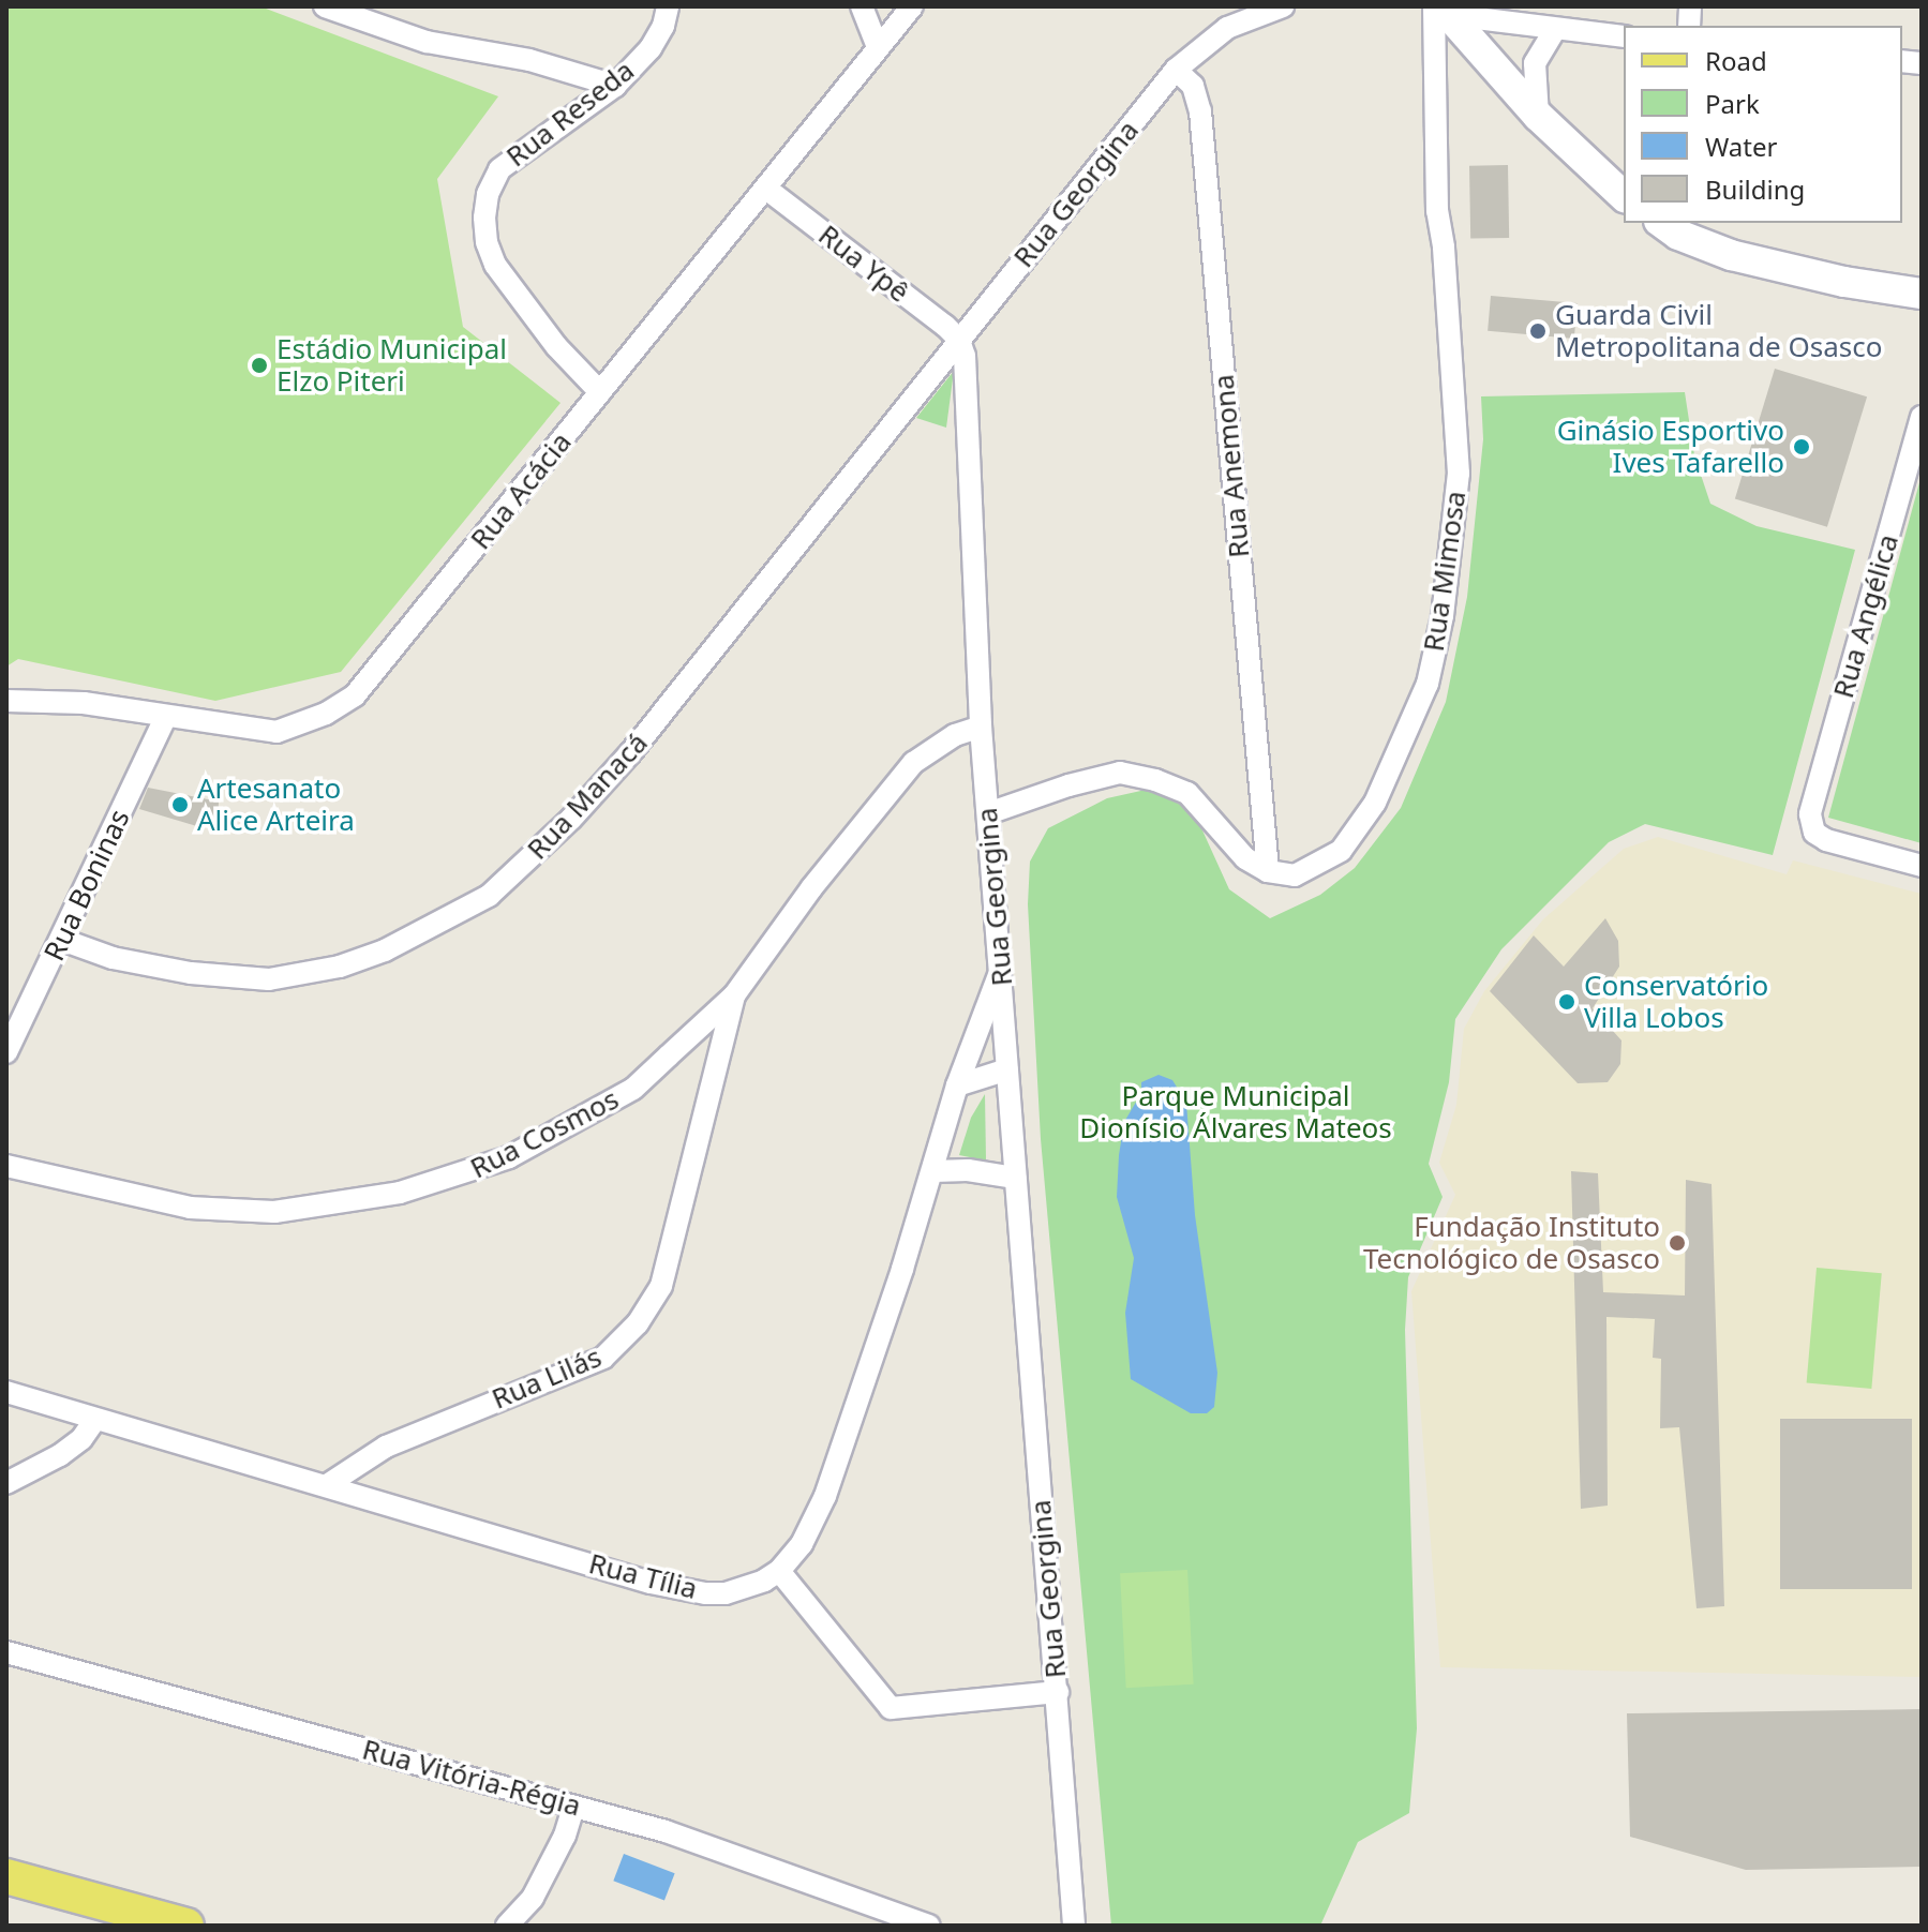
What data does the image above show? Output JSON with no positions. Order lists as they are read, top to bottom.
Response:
{
  "streets": {
    "street": [
      "Rua Reseda",
      "Rua Georgina",
      "Rua Ypê",
      "Rua Anemona",
      "Rua Acácia",
      "Rua Mimosa",
      "Rua Angélica",
      "Rua Manacá",
      "Rua Boninas",
      "Rua Cosmos",
      "Rua Lilás",
      "Rua Tília",
      "Rua Vitória-Régia"
    ]
  },
  "crossings": [
    ["Rua Reseda", "Rua Acácia"],
    ["Rua Georgina", "Rua Ypê"],
    ["Rua Georgina", "Rua Anemona"],
    ["Rua Georgina", "Rua Manacá"],
    ["Rua Georgina", "Rua Cosmos"],
    ["Rua Georgina", "Rua Tília"],
    ["Rua Ypê", "Rua Acácia"],
    ["Rua Ypê", "Rua Manacá"],
    ["Rua Anemona", "Rua Mimosa"],
    ["Rua Acácia", "Rua Boninas"],
    ["Rua Manacá", "Rua Boninas"],
    ["Rua Cosmos", "Rua Lilás"],
    ["Rua Lilás", "Rua Tília"]
  ],
  "parks": ["Parque Municipal Dionísio Álvares Mateos"],
  "places": [
    "Guarda Civil Metropolitana de Osasco",
    "Estádio Municipal Elzo Piteri",
    "Ginásio Esportivo Ives Tafarello",
    "Artesanato Alice Arteira",
    "Conservatório Villa Lobos",
    "Fundação Instituto Tecnológico de Osasco"
  ],
  "legend": [
    "Road",
    "Park",
    "Water",
    "Building"
  ]
}
